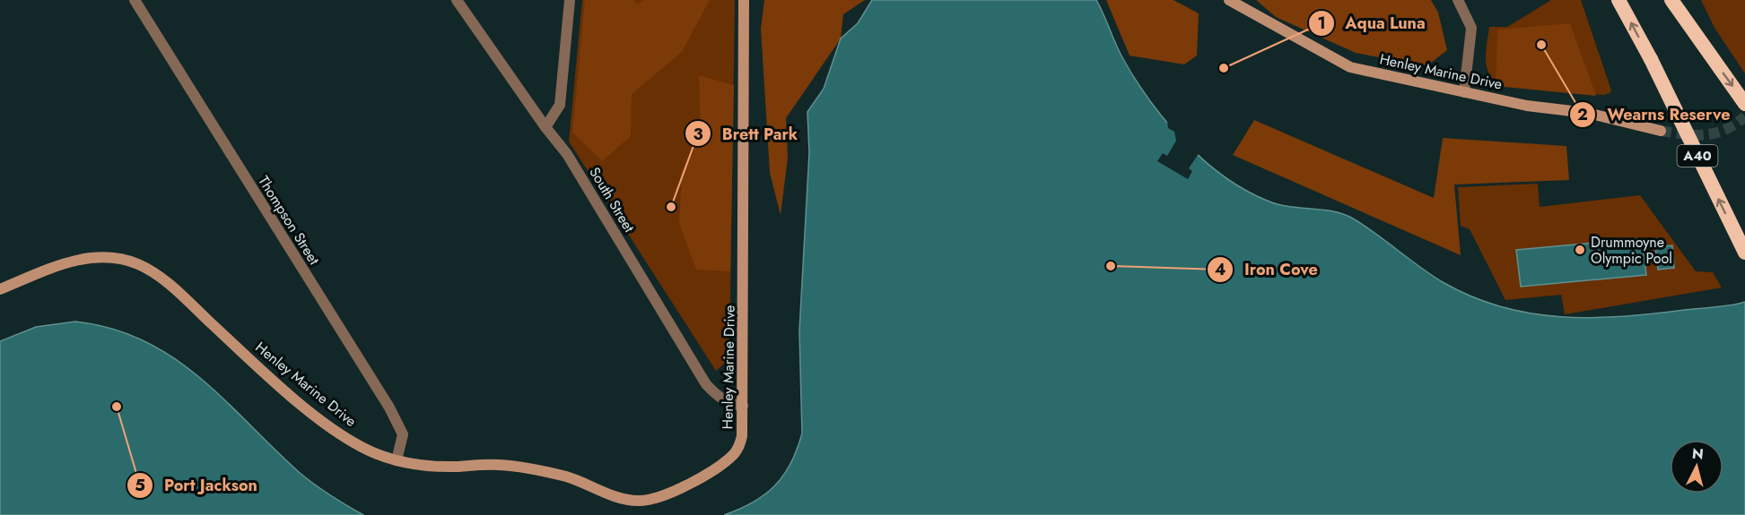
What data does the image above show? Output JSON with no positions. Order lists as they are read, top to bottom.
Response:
{
  "streets": {
    "highway": ["A40"],
    "main road": ["Henley Marine Drive"],
    "street": ["South Street", "Thompson Street"]
  },
  "crossings": [
    ["Henley Marine Drive", "South Street"],
    ["Henley Marine Drive", "Thompson Street"]
  ],
  "places": [
    "Wearns Reserve",
    "Aqua Luna",
    "Brett Park",
    "Drummoyne Olympic Pool",
    "Iron Cove",
    "Port Jackson"
  ],
  "north": "top"
}
